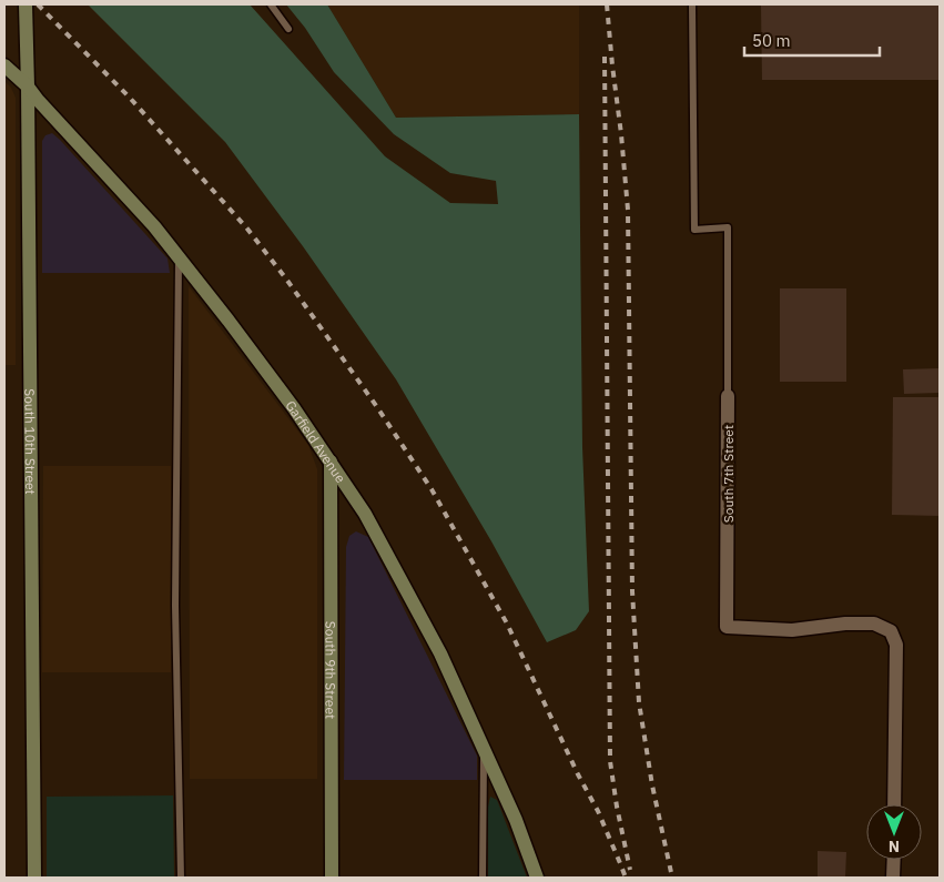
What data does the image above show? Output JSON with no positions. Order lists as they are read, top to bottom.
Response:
{
  "streets": {
    "main road": ["South 10th Street", "Garfield Avenue", "South 9th Street"],
    "street": ["South 7th Street"]
  },
  "crossings": [
    ["South 10th Street", "Garfield Avenue"],
    ["Garfield Avenue", "South 9th Street"]
  ],
  "scale_bar": "50 m",
  "north": "bottom"
}
